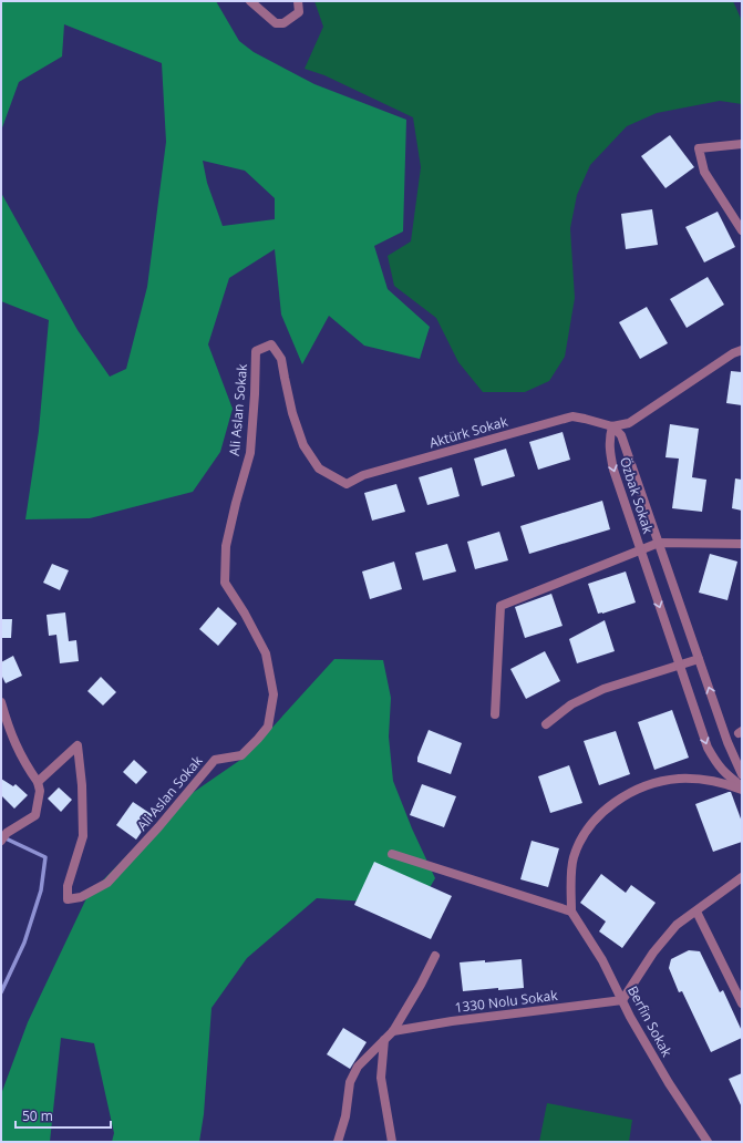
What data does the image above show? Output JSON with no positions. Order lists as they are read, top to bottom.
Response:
{
  "streets": {
    "street": [
      "Ali Aslan Sokak",
      "Aktürk Sokak",
      "Özbak Sokak",
      "1330 Nolu Sokak",
      "Berfin Sokak"
    ]
  },
  "crossings": [
    ["Ali Aslan Sokak", "Aktürk Sokak"],
    ["Aktürk Sokak", "Özbak Sokak"],
    ["1330 Nolu Sokak", "Berfin Sokak"]
  ],
  "scale_bar": "50 m"
}
